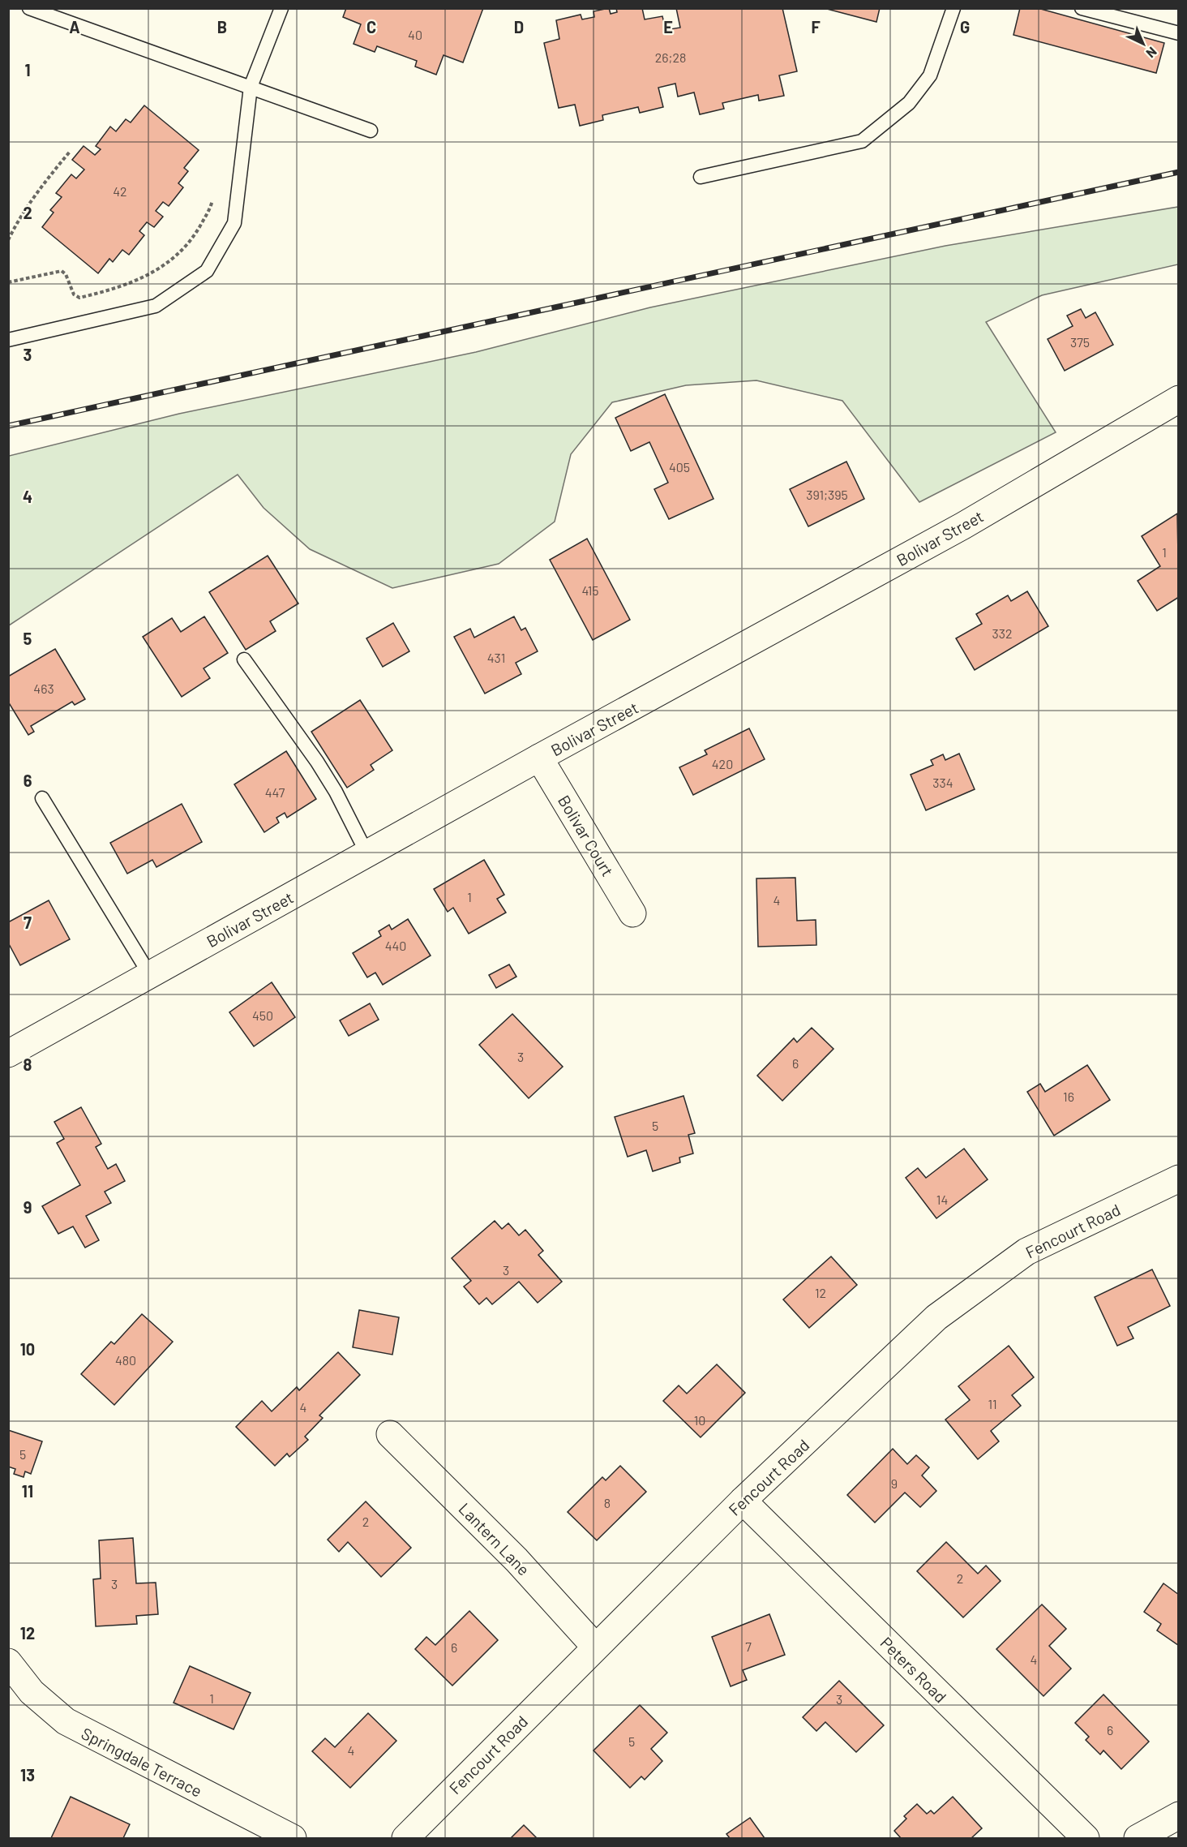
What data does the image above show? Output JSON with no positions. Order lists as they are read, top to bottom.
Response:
{
  "streets": {
    "street": [
      "Bolivar Street",
      "Bolivar Court",
      "Fencourt Road",
      "Lantern Lane",
      "Peters Road",
      "Springdale Terrace"
    ]
  },
  "crossings": [
    ["Bolivar Street", "Bolivar Court"],
    ["Fencourt Road", "Lantern Lane"],
    ["Fencourt Road", "Peters Road"]
  ],
  "house_numbers": [
    "40",
    "26;28",
    "42",
    "375",
    "405",
    "391;395",
    "1",
    "415",
    "332",
    "431",
    "463",
    "420",
    "334",
    "447",
    "1",
    "4",
    "440",
    "450",
    "3",
    "6",
    "16",
    "5",
    "14",
    "3",
    "12",
    "480",
    "11",
    "4",
    "10",
    "5",
    "9",
    "8",
    "2",
    "2",
    "3",
    "7",
    "6",
    "4",
    "1",
    "3",
    "6",
    "5",
    "4"
  ],
  "north": "bottom right",
  "grid": {
    "columns": [
      "A",
      "B",
      "C",
      "D",
      "E",
      "F",
      "G"
    ],
    "rows": [
      "1",
      "2",
      "3",
      "4",
      "5",
      "6",
      "7",
      "8",
      "9",
      "10",
      "11",
      "12",
      "13"
    ]
  }
}
